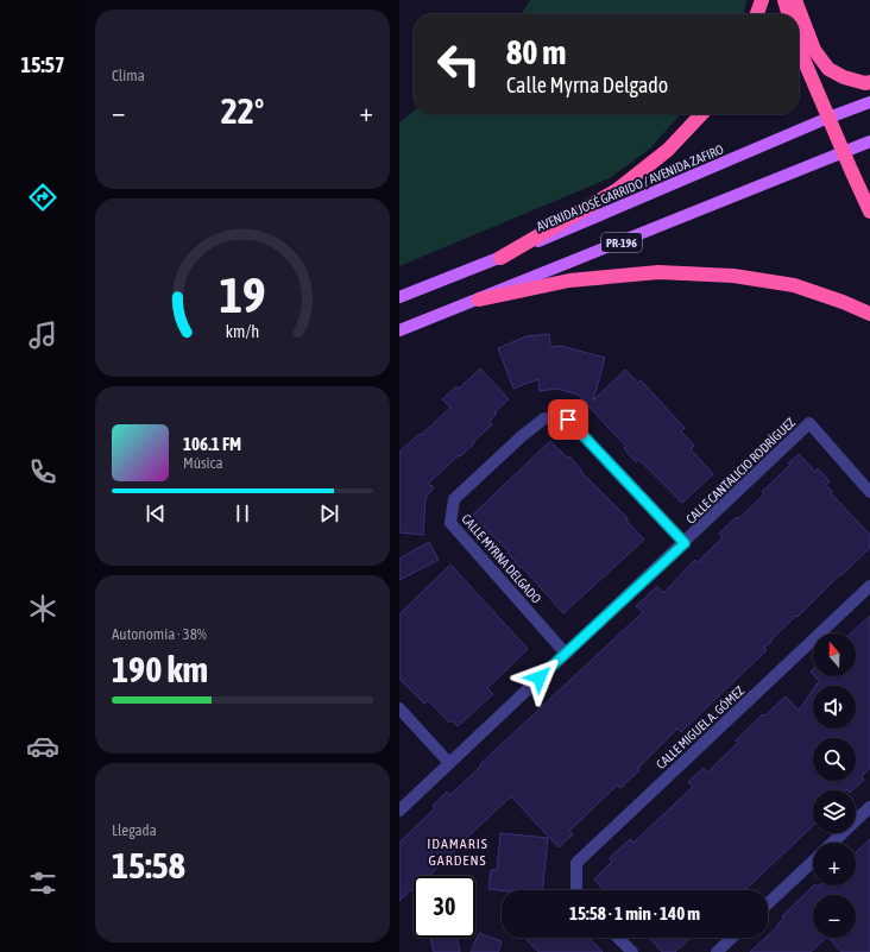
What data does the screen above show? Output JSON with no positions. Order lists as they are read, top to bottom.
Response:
{
  "streets": {
    "main road": ["AVENIDA JOSÉ GARRIDO / AVENIDA ZAFIRO", "PR-196"],
    "street": ["CALLE CANTALICIO RODRÍGUEZ", "CALLE MYRNA DELGADO", "CALLE MIGUEL A. GÓMEZ"]
  },
  "crossings": [
    ["CALLE CANTALICIO RODRÍGUEZ", "CALLE MYRNA DELGADO"]
  ],
  "districts": ["IDAMARIS GARDENS"],
  "north": "top",
  "page": {
    "tabs": "15:57",
    "tile": [
      "Clima",
      ["Autonomía · 38%", "190 km"],
      ["Llegada", "15:58"]
    ],
    "turn": ["80 m", "Calle Myrna Delgado"],
    "heat": ["−", "22°", "+"],
    "song": ["106.1 FM", "Música"],
    "map_buttons": ["+", "−"],
    "limit": "30",
    "trip": "15:58 · 1 min · 140 m",
    "gauge": ["19", "km/h"]
  }
}
